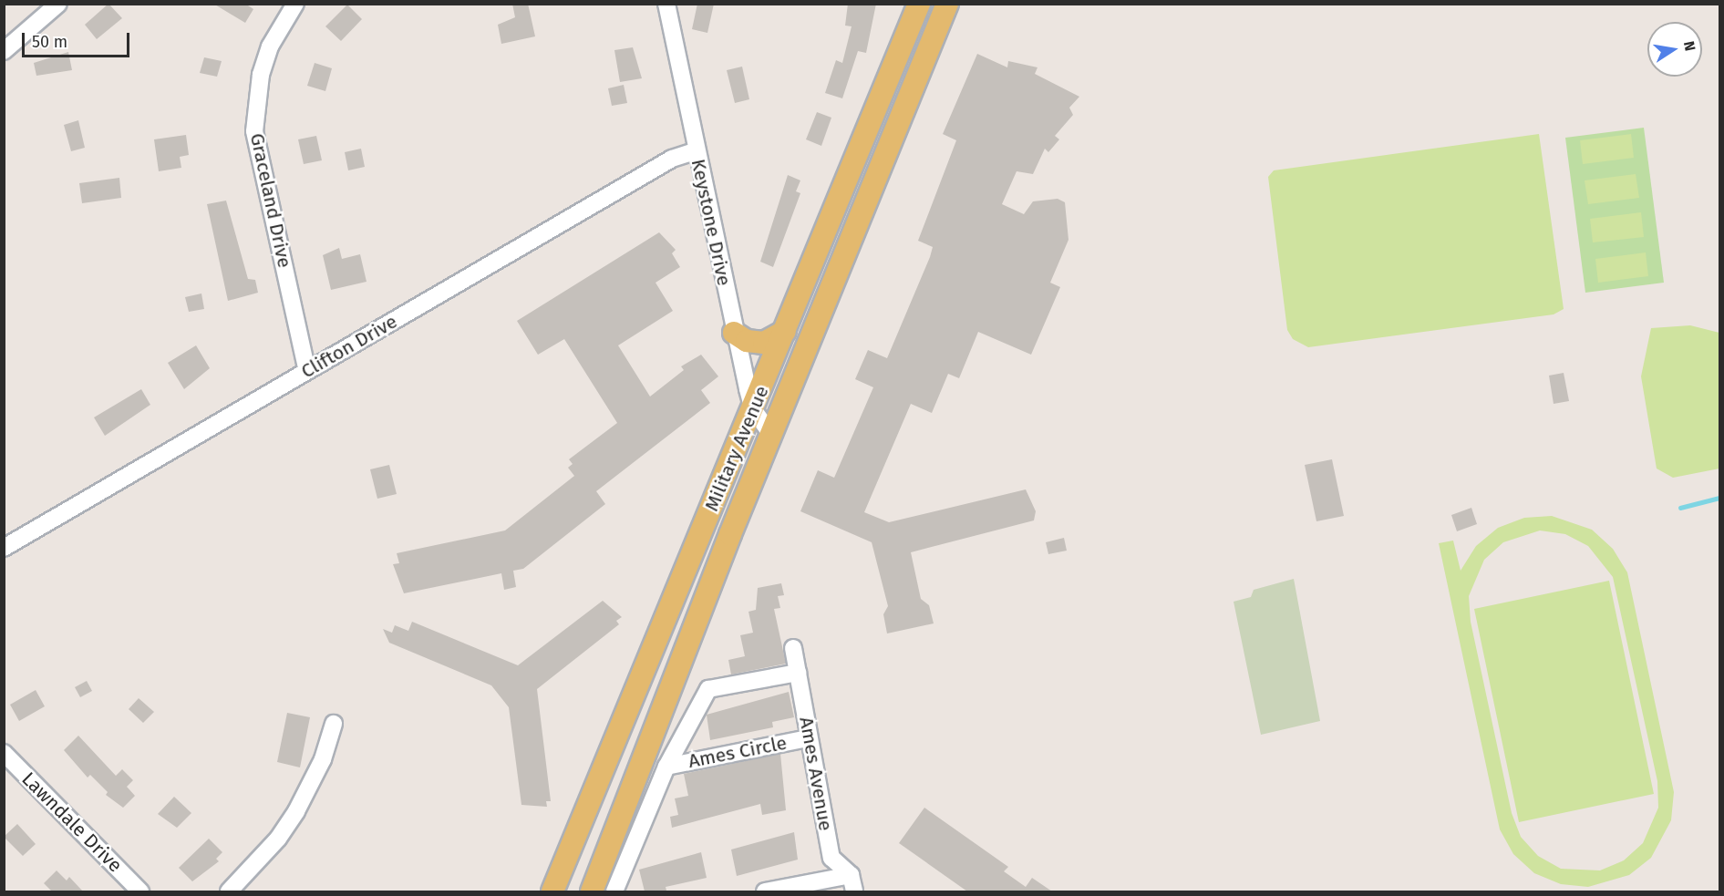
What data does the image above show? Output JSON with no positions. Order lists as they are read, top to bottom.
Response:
{
  "streets": {
    "main road": ["Military Avenue"],
    "street": [
      "Graceland Drive",
      "Keystone Drive",
      "Clifton Drive",
      "Ames Circle",
      "Ames Avenue",
      "Lawndale Drive"
    ]
  },
  "crossings": [
    ["Graceland Drive", "Clifton Drive"],
    ["Keystone Drive", "Clifton Drive"],
    ["Keystone Drive", "Military Avenue"],
    ["Ames Circle", "Ames Avenue"]
  ],
  "scale_bar": "50 m",
  "north": "right"
}
